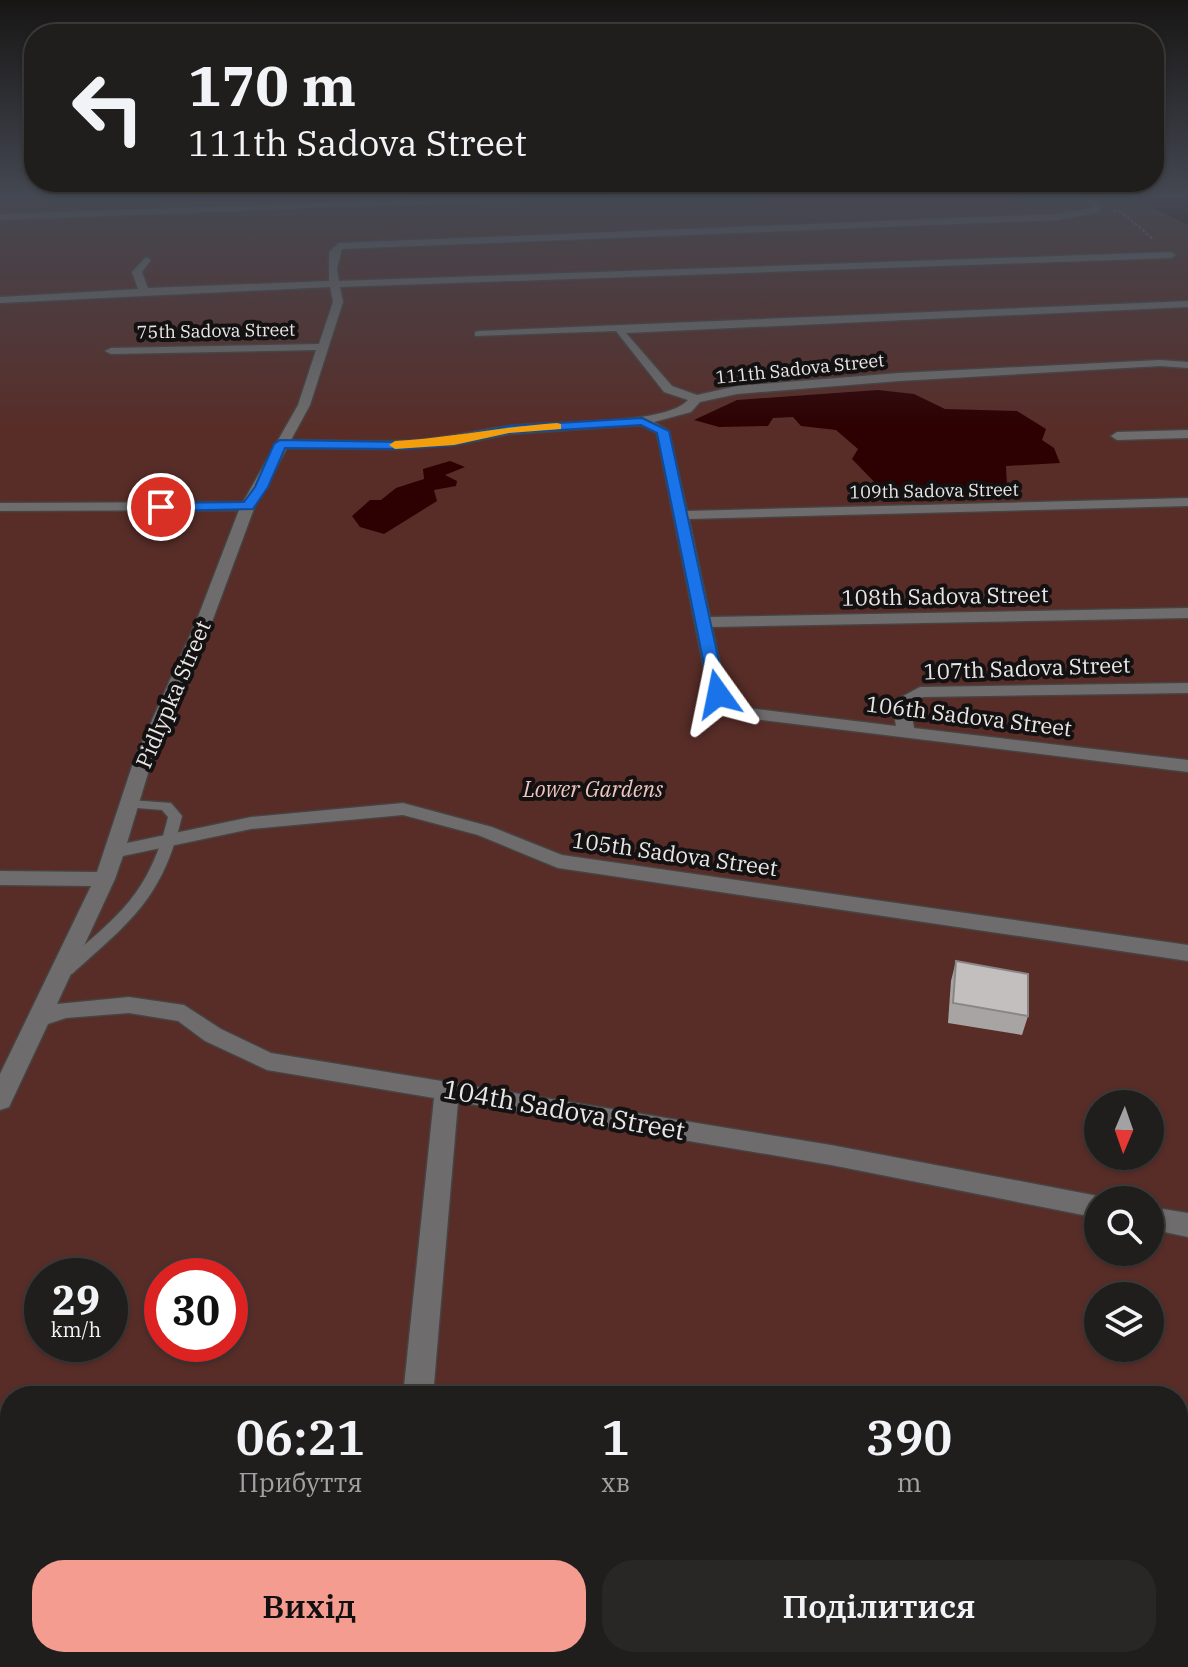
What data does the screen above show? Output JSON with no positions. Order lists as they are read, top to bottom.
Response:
{
  "streets": {
    "street": [
      "75th Sadova Street",
      "111th Sadova Street",
      "109th Sadova Street",
      "108th Sadova Street",
      "107th Sadova Street",
      "Pidlypka Street",
      "106th Sadova Street",
      "105th Sadova Street",
      "104th Sadova Street"
    ]
  },
  "crossings": [
    ["75th Sadova Street", "Pidlypka Street"],
    ["111th Sadova Street", "Pidlypka Street"],
    ["108th Sadova Street", "106th Sadova Street"],
    ["107th Sadova Street", "106th Sadova Street"],
    ["Pidlypka Street", "105th Sadova Street"],
    ["Pidlypka Street", "104th Sadova Street"]
  ],
  "parks": ["Lower Gardens"],
  "north": "bottom",
  "page": {
    "turn": ["170 m", "111th Sadova Street"],
    "speed": "29 km/h",
    "limit": "30",
    "eta": [
      "06:21",
      "Прибуття",
      "1",
      "хв",
      "390",
      "m"
    ],
    "buttons": ["Вихід", "Поділитися"]
  }
}
